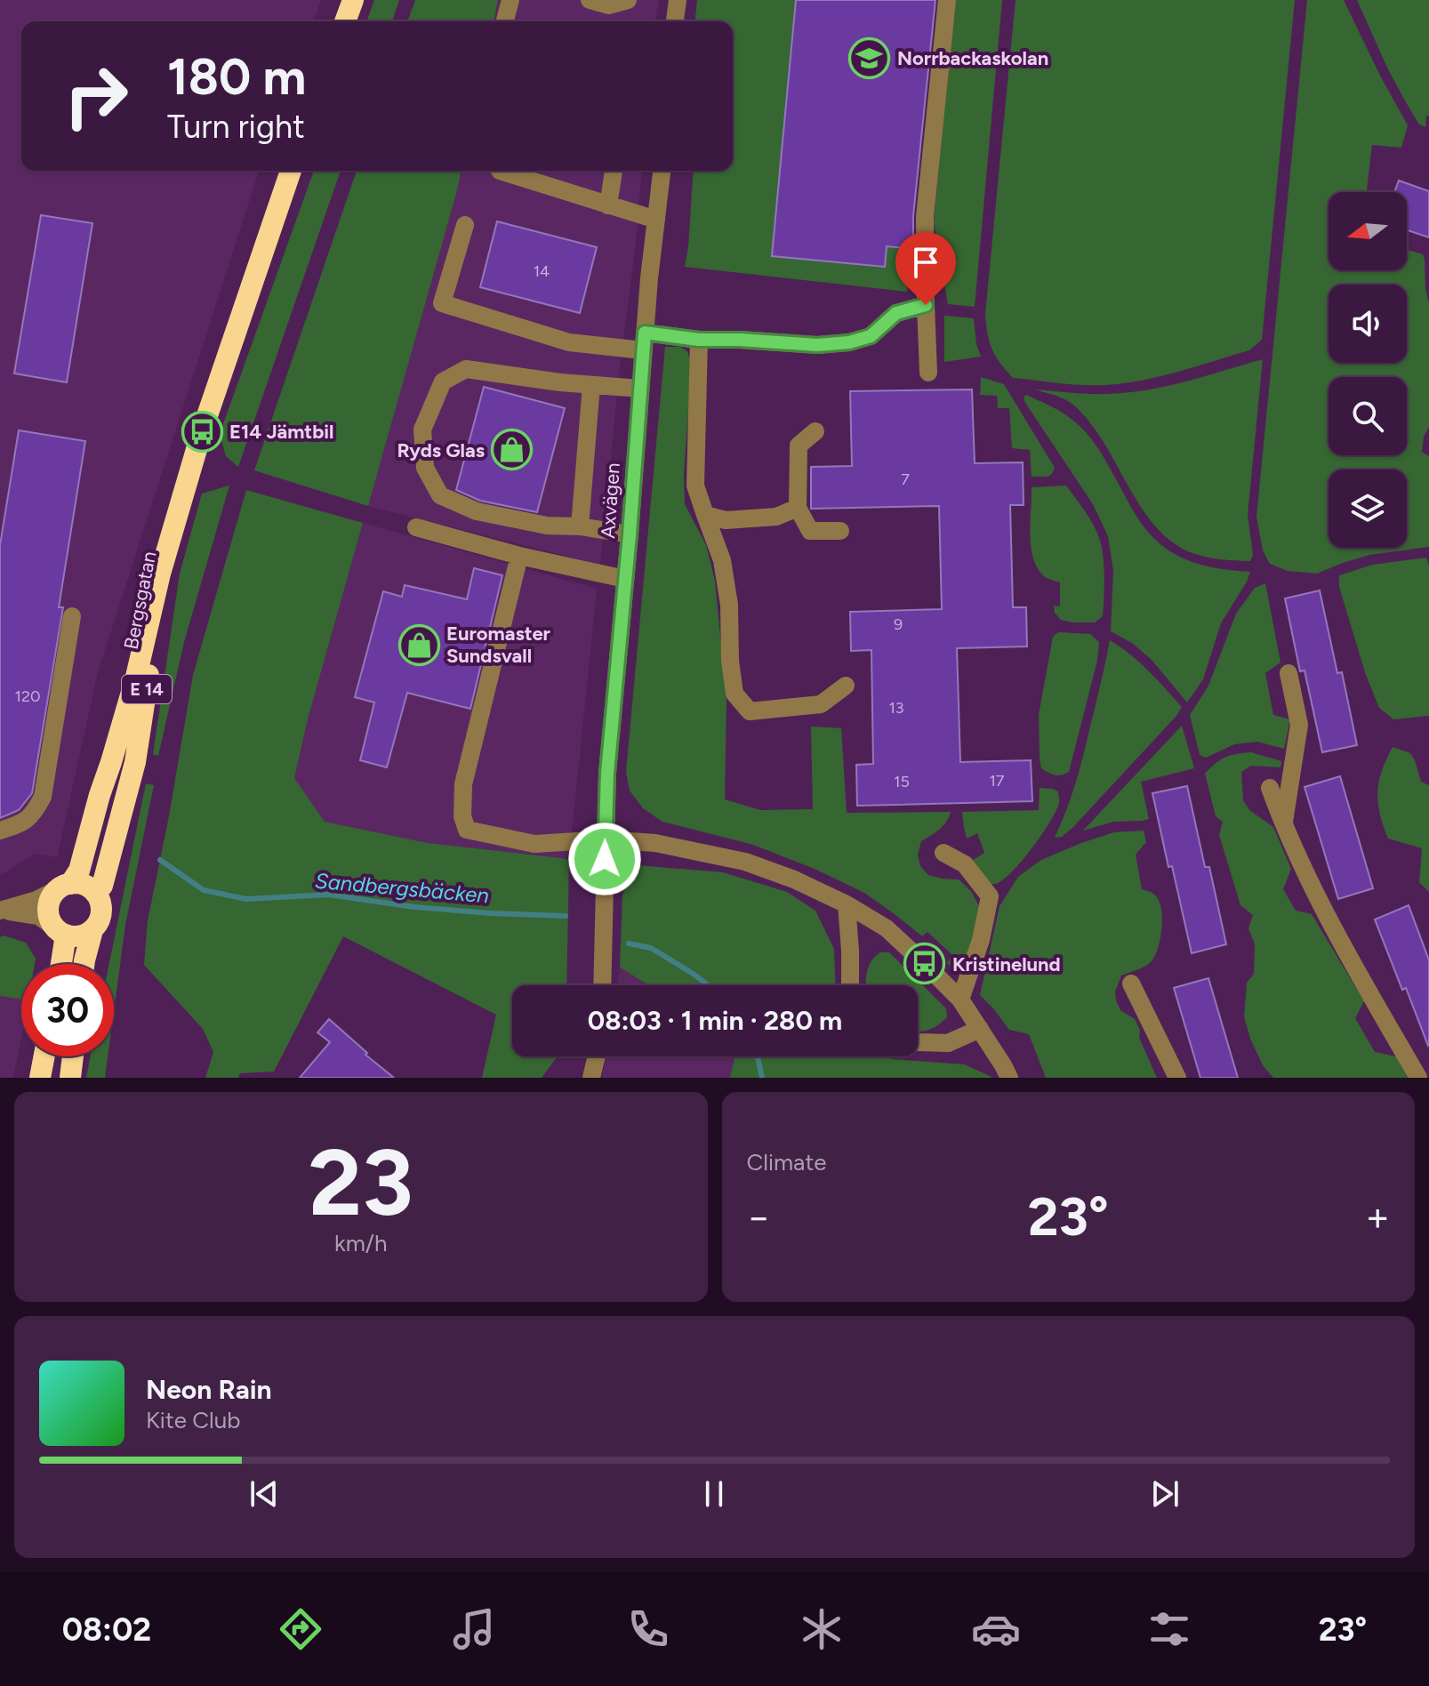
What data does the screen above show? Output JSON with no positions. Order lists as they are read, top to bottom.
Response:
{
  "streets": {
    "highway": ["Bergsgatan", "E 14"],
    "street": ["Axvägen"]
  },
  "water": ["Sandbergsbäcken"],
  "places": {
    "school or university": ["Norrbackaskolan"],
    "bus stop": ["E14 Jämtbil", "Kristinelund"],
    "shop": ["Ryds Glas", "Euromaster Sundsvall"]
  },
  "house_numbers": [
    "14",
    "7",
    "9",
    "120",
    "13",
    "17",
    "15"
  ],
  "north": "left",
  "page": {
    "turn": ["180 m", "Turn right"],
    "limit": "30",
    "trip": "08:03 · 1 min · 280 m",
    "tile": [
      ["23", "km/h"],
      "Climate"
    ],
    "heat": ["−", "23°", "+"],
    "song": ["Neon Rain", "Kite Club"],
    "tabs": ["08:02", "23°"]
  }
}
